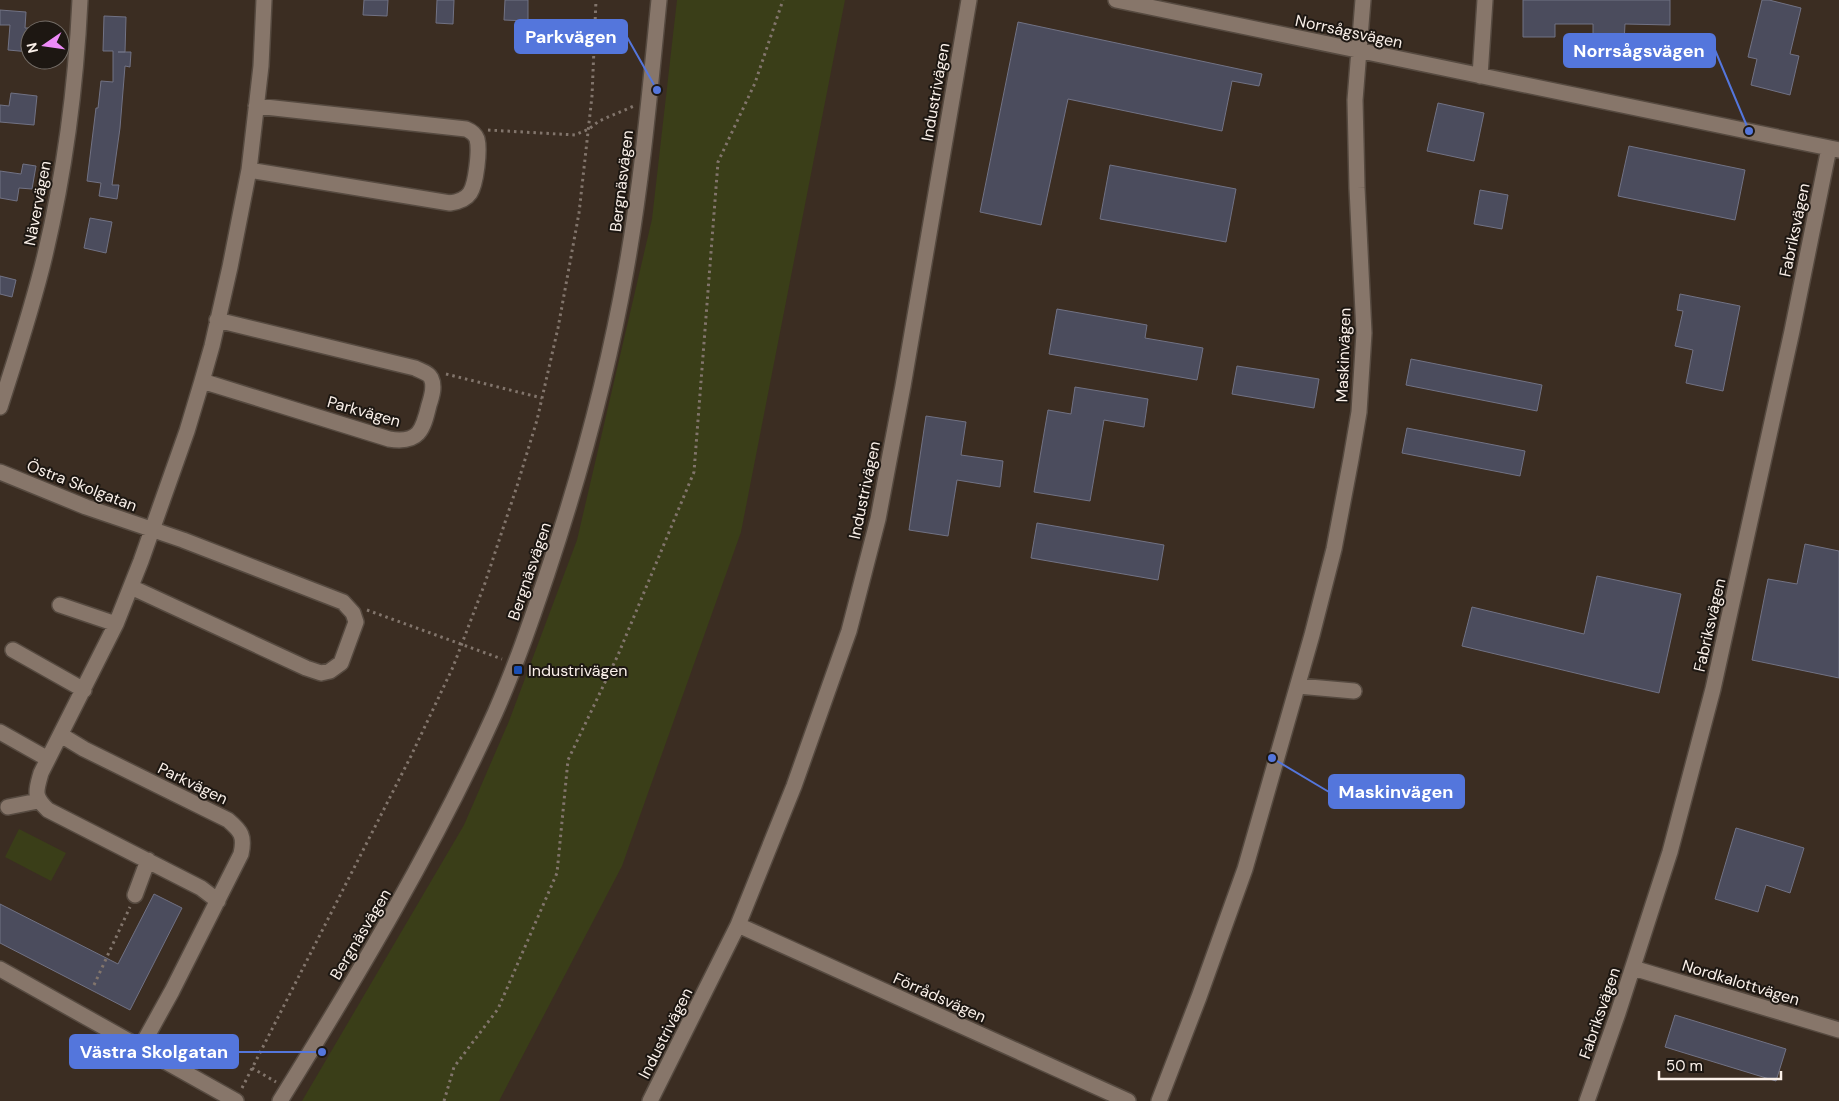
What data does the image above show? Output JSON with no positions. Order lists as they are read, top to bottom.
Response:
{
  "streets": {
    "street": [
      "Norrsågsvägen",
      "Industrivägen",
      "Bergnäsvägen",
      "Nävervägen",
      "Fabriksvägen",
      "Maskinvägen",
      "Parkvägen",
      "Östra Skolgatan",
      "Nordkalottvägen",
      "Förrådsvägen"
    ]
  },
  "crossings": [
    ["Norrsågsvägen", "Fabriksvägen"],
    ["Norrsågsvägen", "Maskinvägen"],
    ["Industrivägen", "Förrådsvägen"],
    ["Fabriksvägen", "Nordkalottvägen"]
  ],
  "places": {
    "other": [
      "Parkvägen",
      "Norrsågsvägen",
      "Maskinvägen",
      "Västra Skolgatan"
    ],
    "transit": ["Industrivägen"]
  },
  "scale_bar": "50 m",
  "north": "left"
}
